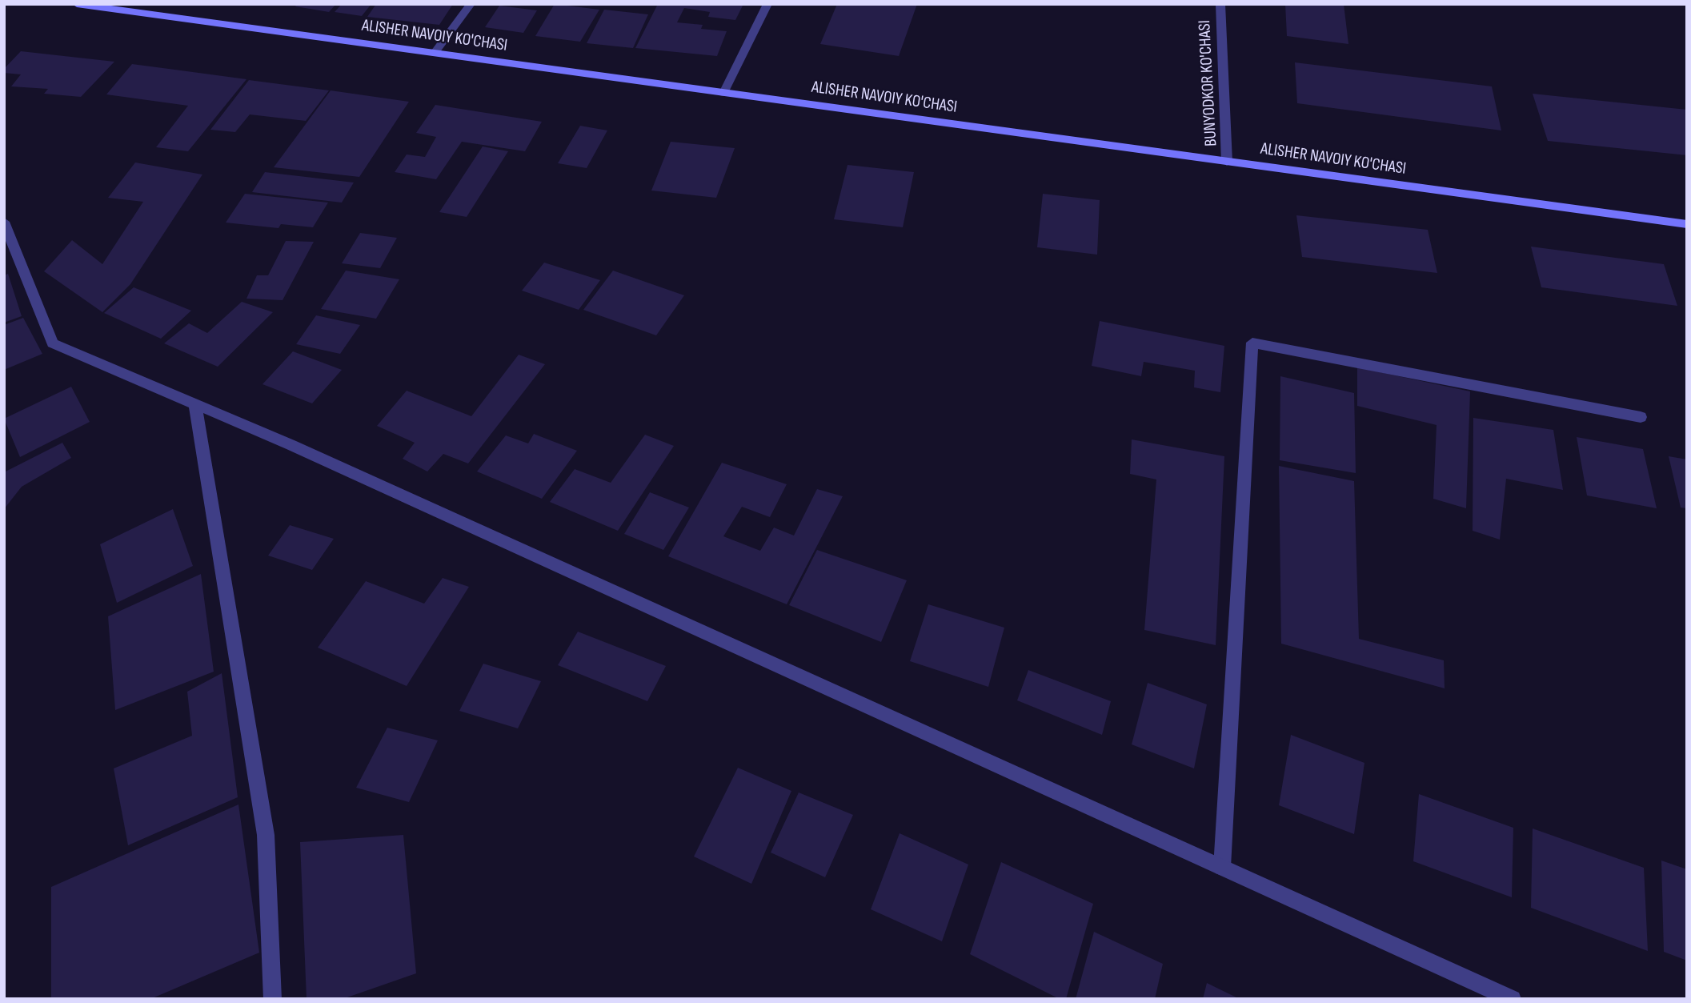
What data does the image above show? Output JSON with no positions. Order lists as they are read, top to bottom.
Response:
{
  "streets": {
    "street": ["ALISHER NAVOIY KO'CHASI", "BUNYODKOR KO'CHASI"]
  },
  "crossings": [
    ["ALISHER NAVOIY KO'CHASI", "BUNYODKOR KO'CHASI"]
  ]
}
